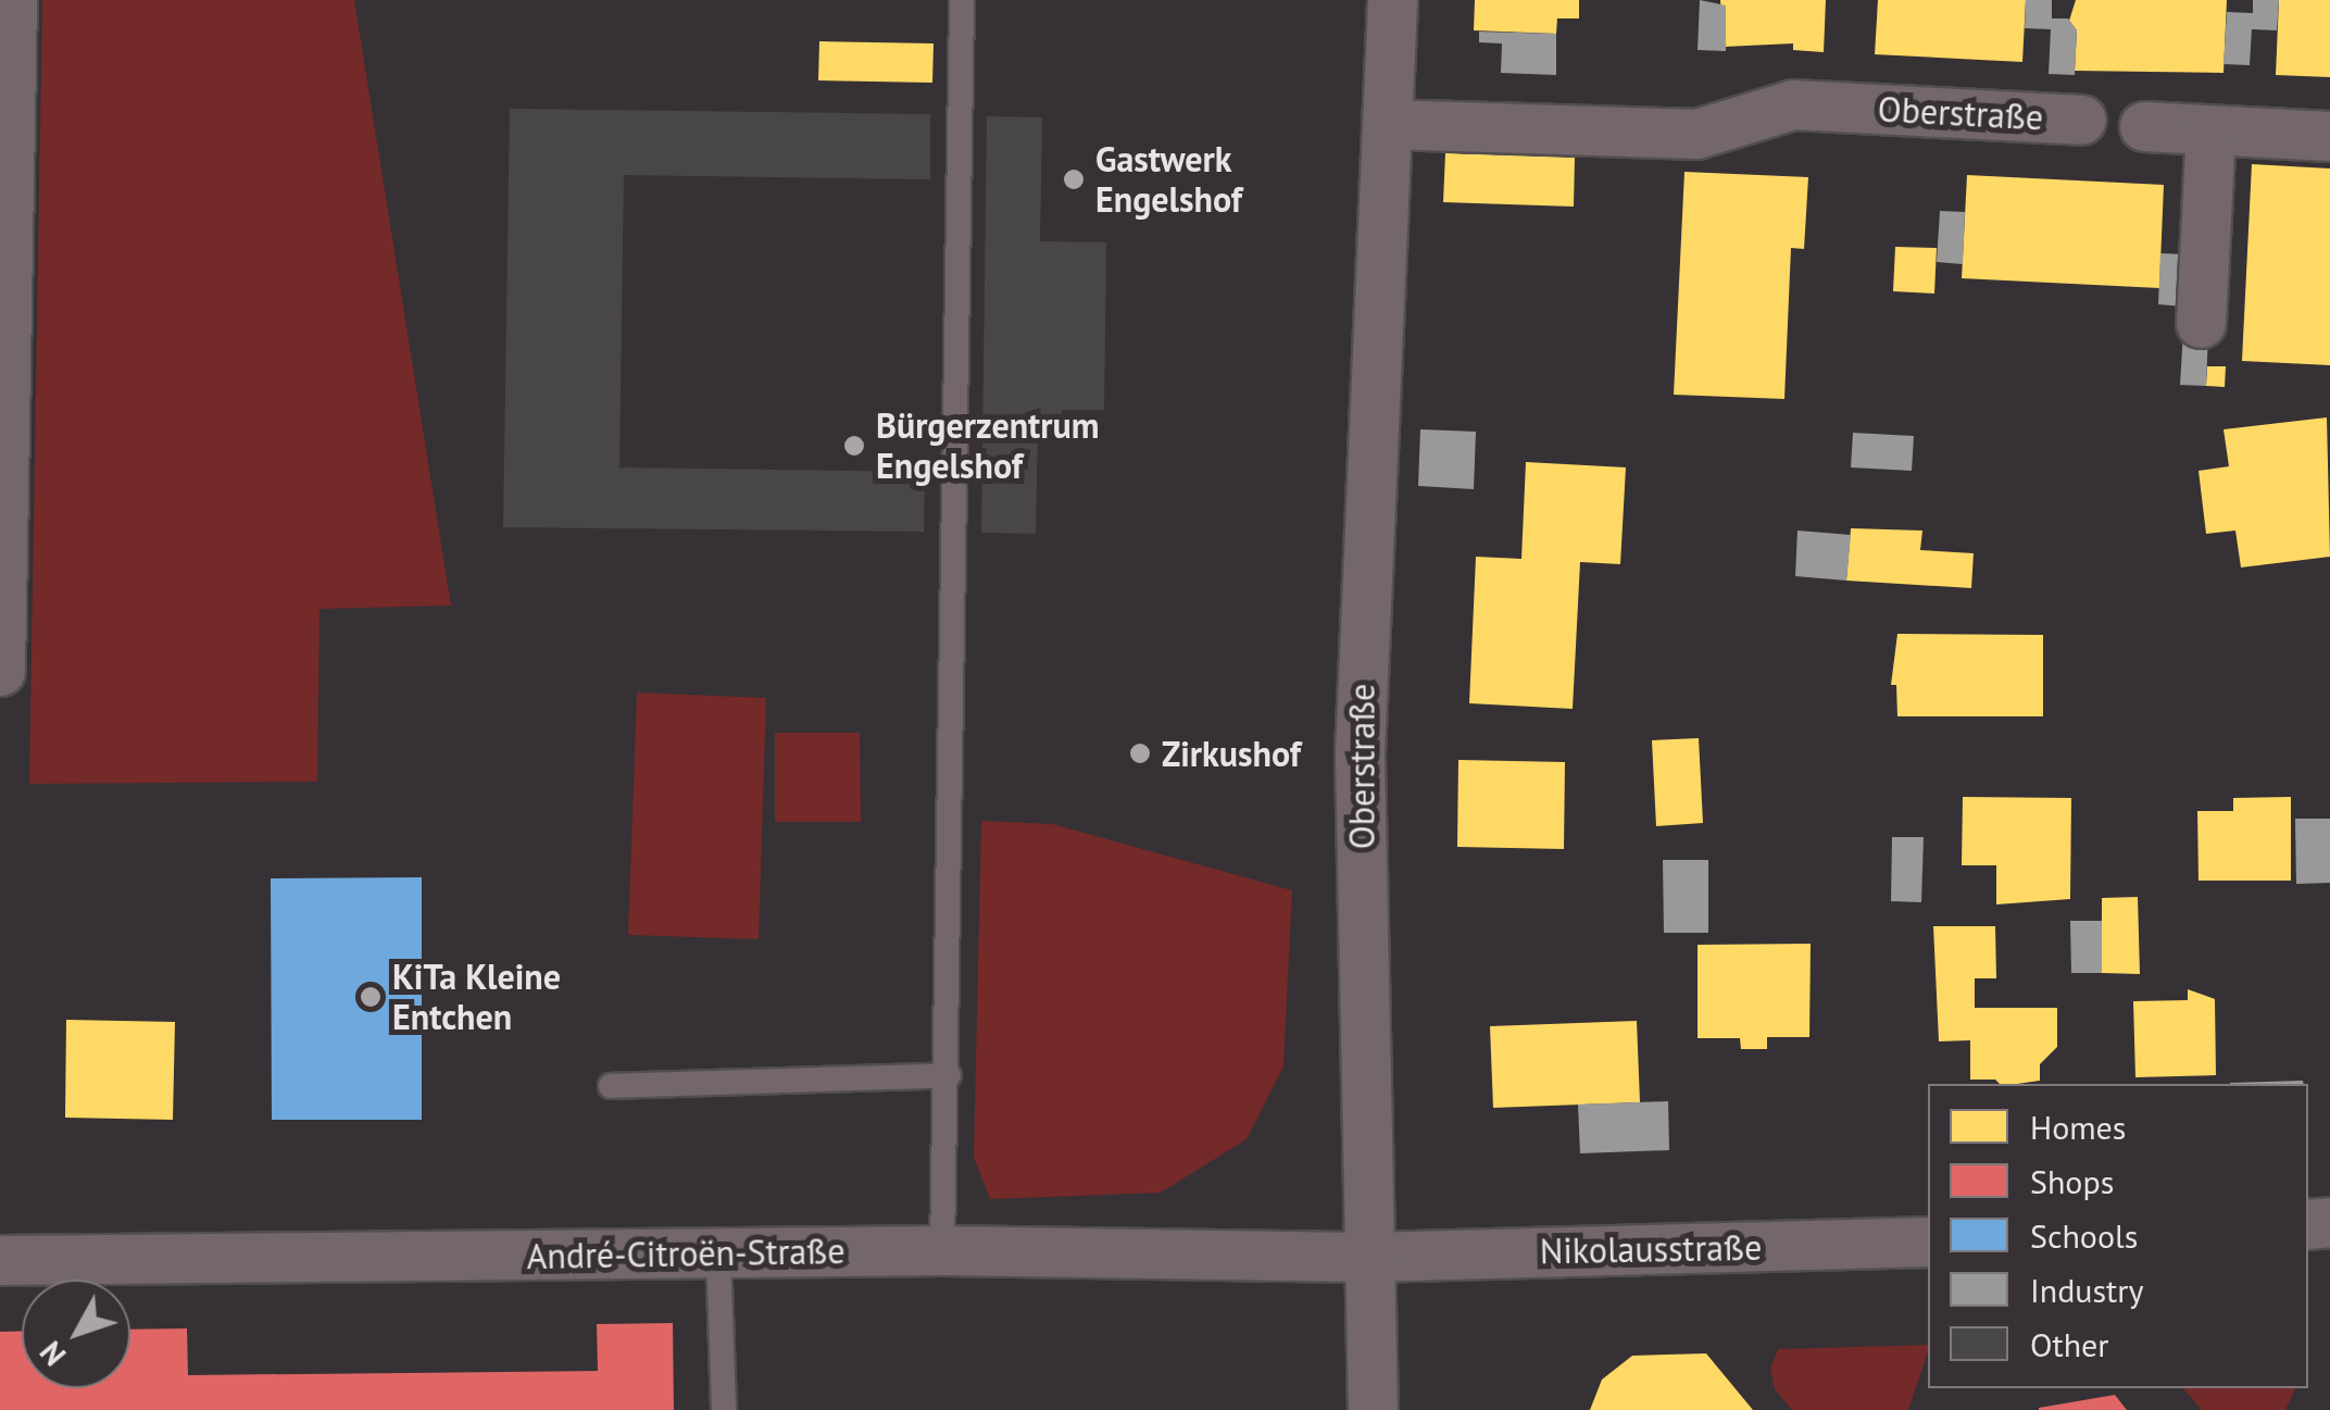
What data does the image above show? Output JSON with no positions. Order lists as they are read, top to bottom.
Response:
{
  "streets": {
    "street": ["Oberstraße", "Nikolausstraße", "André-Citroën-Straße"]
  },
  "crossings": [
    ["Oberstraße", "Nikolausstraße"],
    ["Oberstraße", "André-Citroën-Straße"],
    ["Nikolausstraße", "André-Citroën-Straße"]
  ],
  "places": [
    "Gastwerk Engelshof",
    "Bürgerzentrum Engelshof",
    "Zirkushof",
    "KiTa Kleine Entchen"
  ],
  "legend": [
    "Homes",
    "Shops",
    "Schools",
    "Industry",
    "Other"
  ],
  "north": "bottom left"
}
